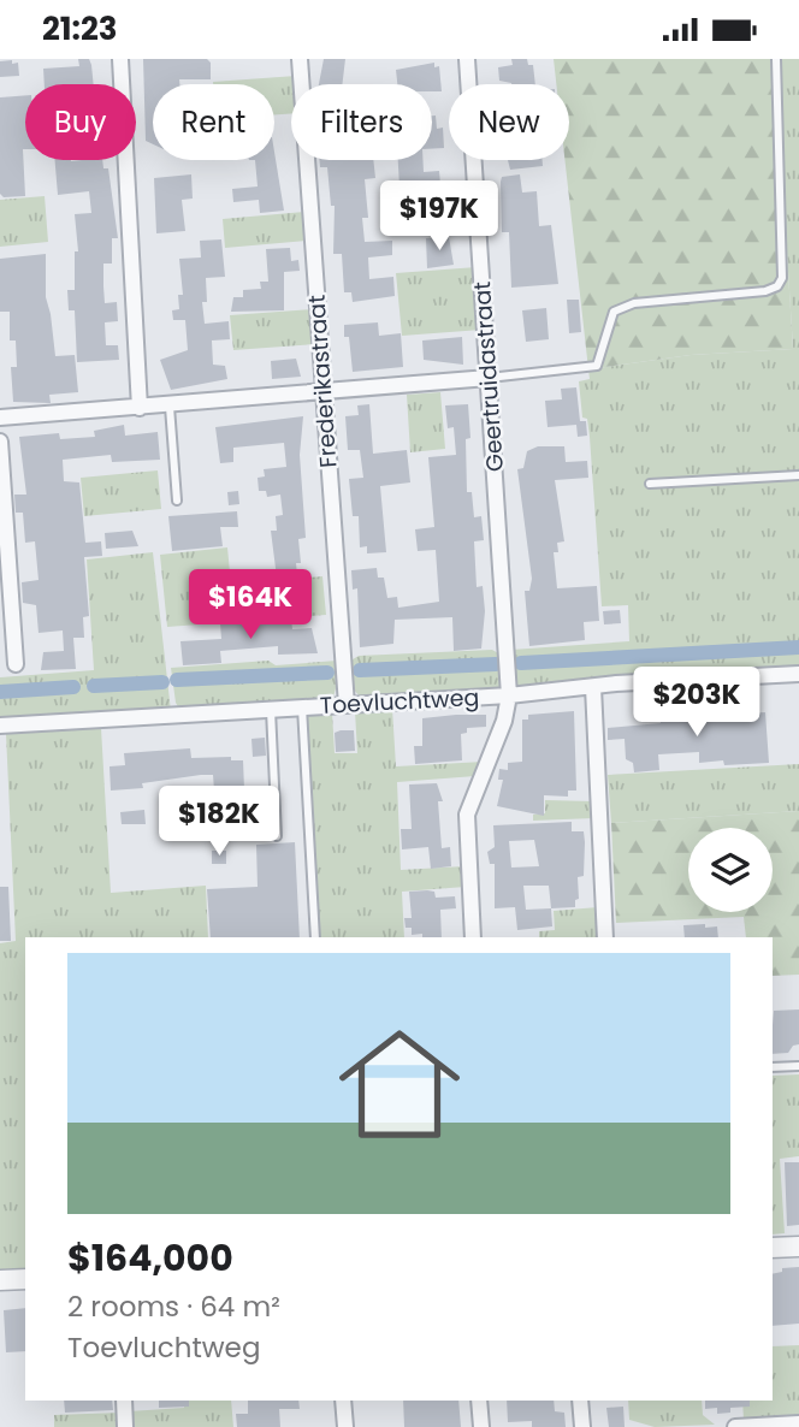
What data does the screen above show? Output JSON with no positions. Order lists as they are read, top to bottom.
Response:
{
  "streets": {
    "street": ["Geertruidastraat", "Frederikastraat", "Toevluchtweg"]
  },
  "crossings": [
    ["Geertruidastraat", "Toevluchtweg"],
    ["Frederikastraat", "Toevluchtweg"]
  ],
  "page": {
    "status": "21:23",
    "chip": [
      "Buy",
      "Rent",
      "Filters",
      "New"
    ],
    "price": [
      "$197K",
      "$164K",
      "$203K",
      "$182K"
    ],
    "list": [
      {
        "name": "$164,000",
        "note": "2 rooms · 64 m² · Toevluchtweg"
      }
    ]
  }
}
